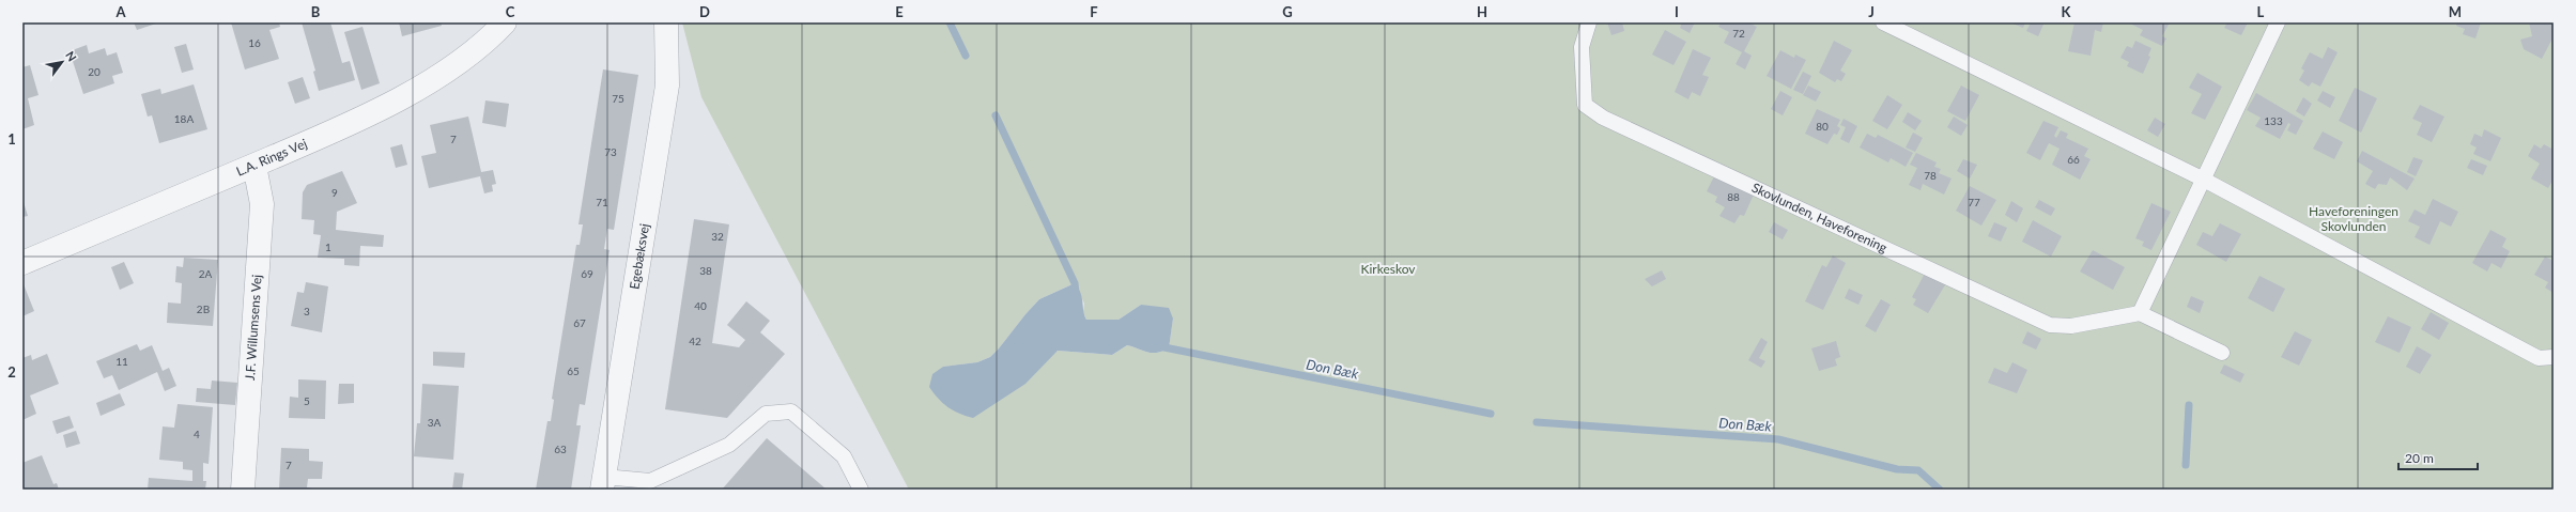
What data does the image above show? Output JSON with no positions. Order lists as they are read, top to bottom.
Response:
{
  "streets": {
    "street": ["L.A. Rings Vej", "Egebæksvej", "J.F. Willumsens Vej"],
    "lane": ["Skovlunden, Haveforening"]
  },
  "crossings": [
    ["L.A. Rings Vej", "J.F. Willumsens Vej"]
  ],
  "water": ["Don Bæk"],
  "parks": ["Haveforeningen Skovlunden", "Kirkeskov"],
  "house_numbers": [
    "72",
    "16",
    "20",
    "75",
    "18A",
    "133",
    "80",
    "7",
    "73",
    "66",
    "78",
    "9",
    "88",
    "71",
    "77",
    "32",
    "1",
    "38",
    "2A",
    "69",
    "40",
    "2B",
    "3",
    "67",
    "42",
    "11",
    "65",
    "5",
    "3A",
    "4",
    "63",
    "7"
  ],
  "scale_bar": "20 m",
  "north": "top right",
  "grid": {
    "columns": [
      "A",
      "B",
      "C",
      "D",
      "E",
      "F",
      "G",
      "H",
      "I",
      "J",
      "K",
      "L",
      "M"
    ],
    "rows": ["1", "2"]
  }
}
